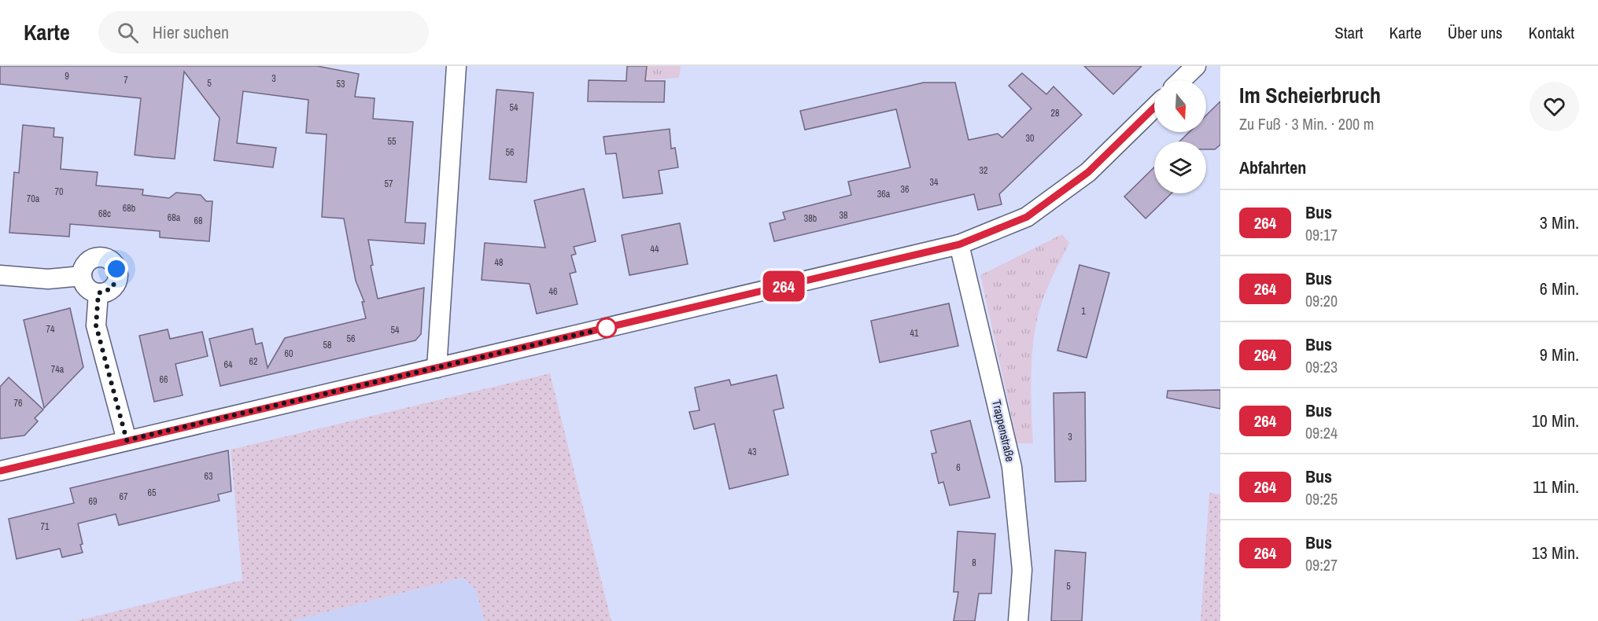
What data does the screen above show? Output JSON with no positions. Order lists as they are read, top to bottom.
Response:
{
  "streets": {
    "street": ["Trappenstraße"]
  },
  "lines": ["bus line 264"],
  "house_numbers": [
    "9",
    "3",
    "7",
    "5",
    "53",
    "54",
    "28",
    "30",
    "55",
    "56",
    "32",
    "34",
    "57",
    "36",
    "70",
    "36a",
    "70a",
    "68b",
    "68c",
    "38",
    "68a",
    "38b",
    "68",
    "44",
    "48",
    "46",
    "1",
    "74",
    "54",
    "41",
    "56",
    "58",
    "60",
    "62",
    "64",
    "74a",
    "66",
    "76",
    "3",
    "43",
    "6",
    "63",
    "65",
    "67",
    "69",
    "71",
    "8",
    "5"
  ],
  "north": "bottom",
  "page": {
    "header": "Karte",
    "search": "Hier suchen",
    "nav": [
      "Start",
      "Karte",
      "Über uns",
      "Kontakt"
    ],
    "on_map": "264",
    "heading": [
      ["Im Scheierbruch", "Zu Fuß · 3 Min. · 200 m"],
      "Abfahrten"
    ],
    "list": [
      {
        "mark": "264",
        "name": "Bus",
        "note": "09:17",
        "value": "3 Min."
      },
      {
        "mark": "264",
        "name": "Bus",
        "note": "09:20",
        "value": "6 Min."
      },
      {
        "mark": "264",
        "name": "Bus",
        "note": "09:23",
        "value": "9 Min."
      },
      {
        "mark": "264",
        "name": "Bus",
        "note": "09:24",
        "value": "10 Min."
      },
      {
        "mark": "264",
        "name": "Bus",
        "note": "09:25",
        "value": "11 Min."
      },
      {
        "mark": "264",
        "name": "Bus",
        "note": "09:27",
        "value": "13 Min."
      }
    ]
  }
}
